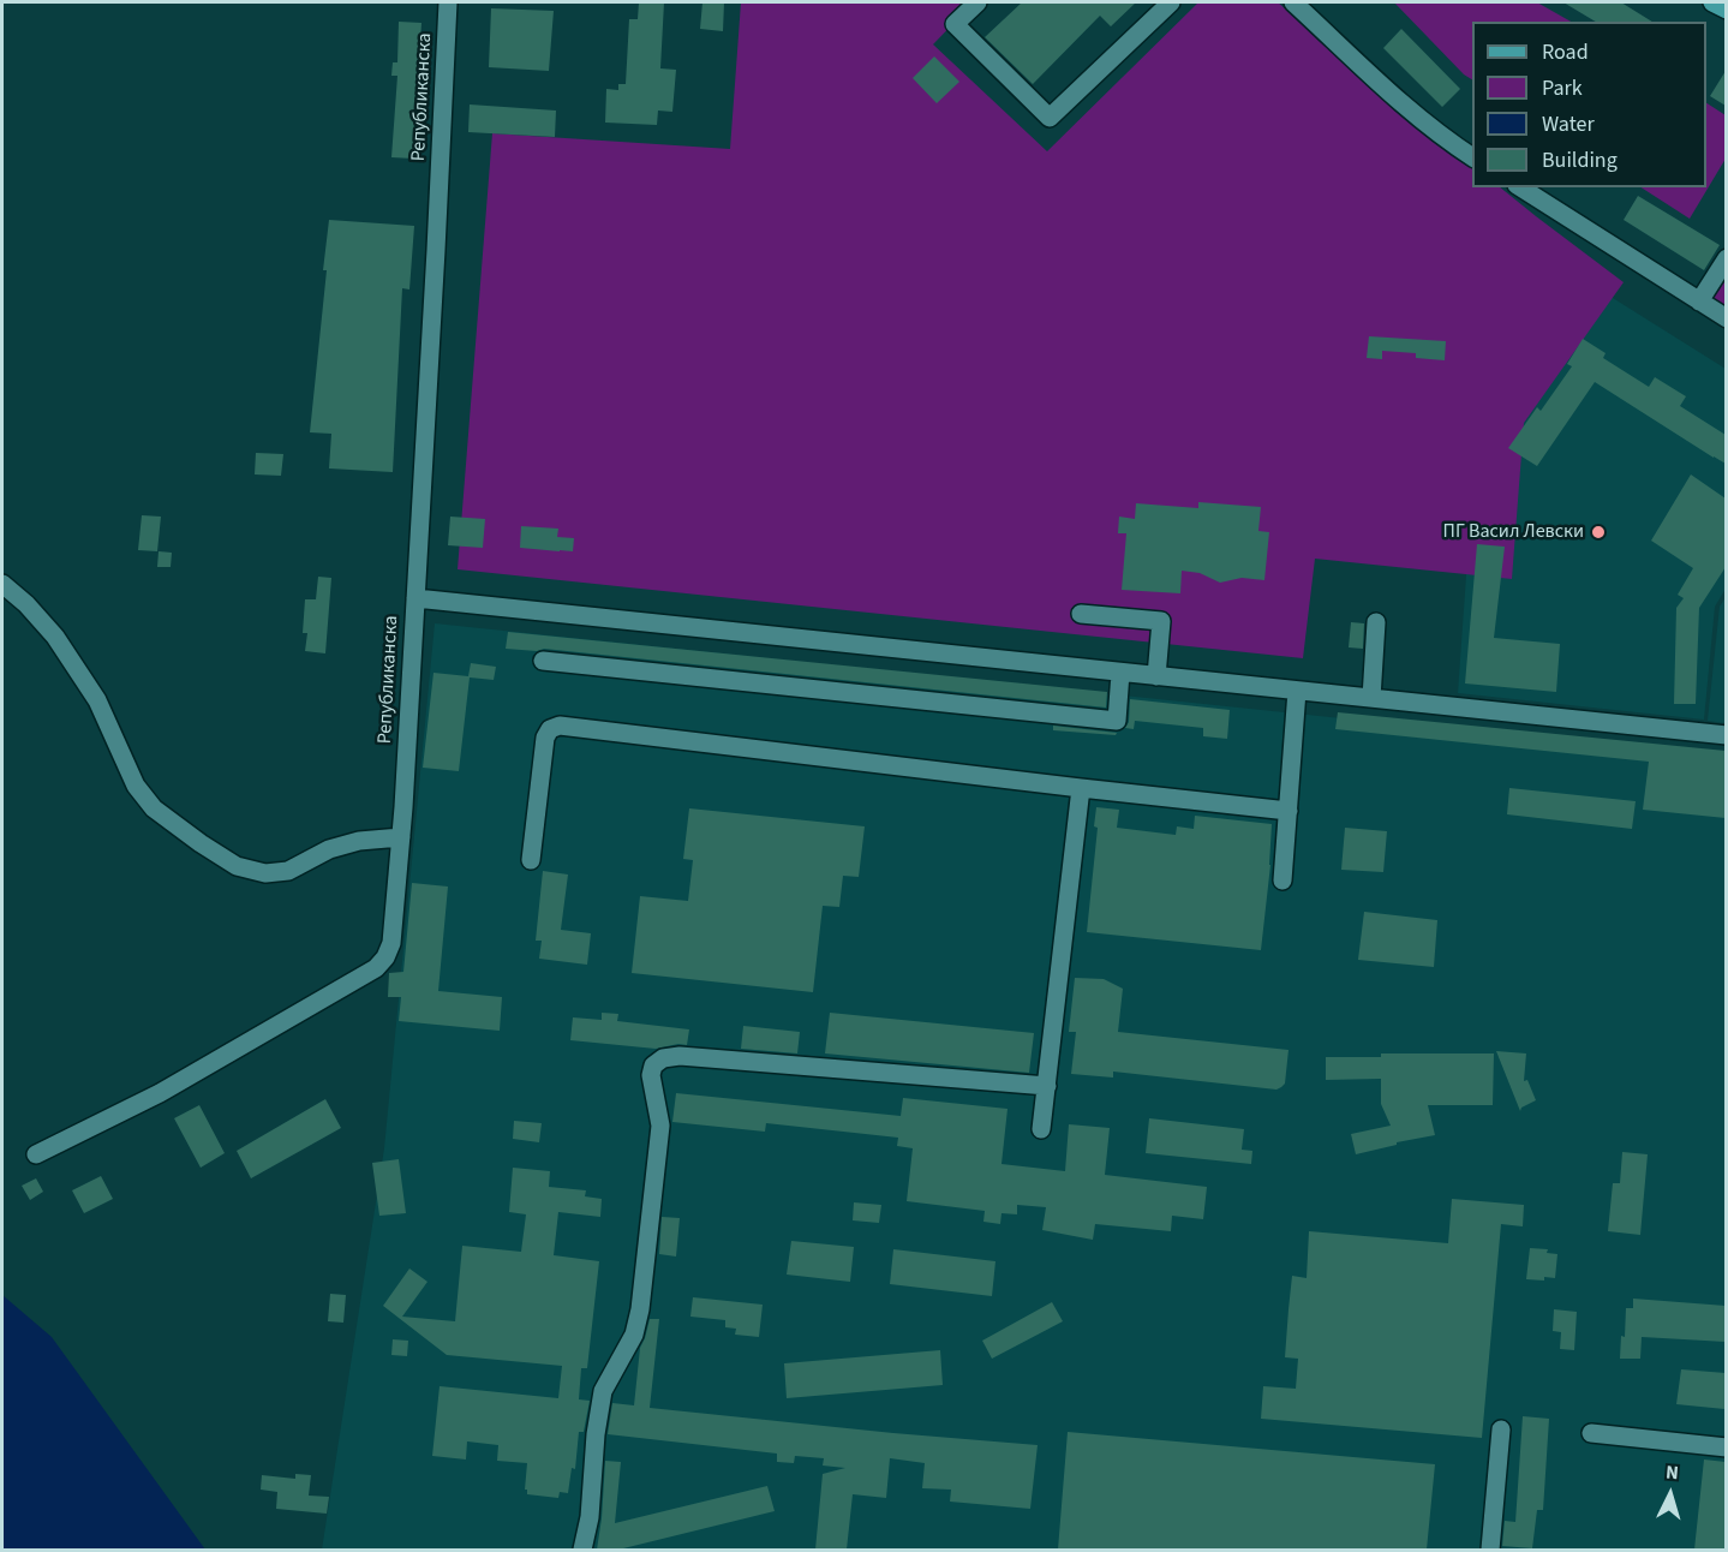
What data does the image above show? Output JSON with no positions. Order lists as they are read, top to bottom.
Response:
{
  "streets": {
    "street": ["Републиканска"]
  },
  "places": ["ПГ Васил Левски"],
  "legend": [
    "Road",
    "Park",
    "Water",
    "Building"
  ],
  "north": "top"
}
